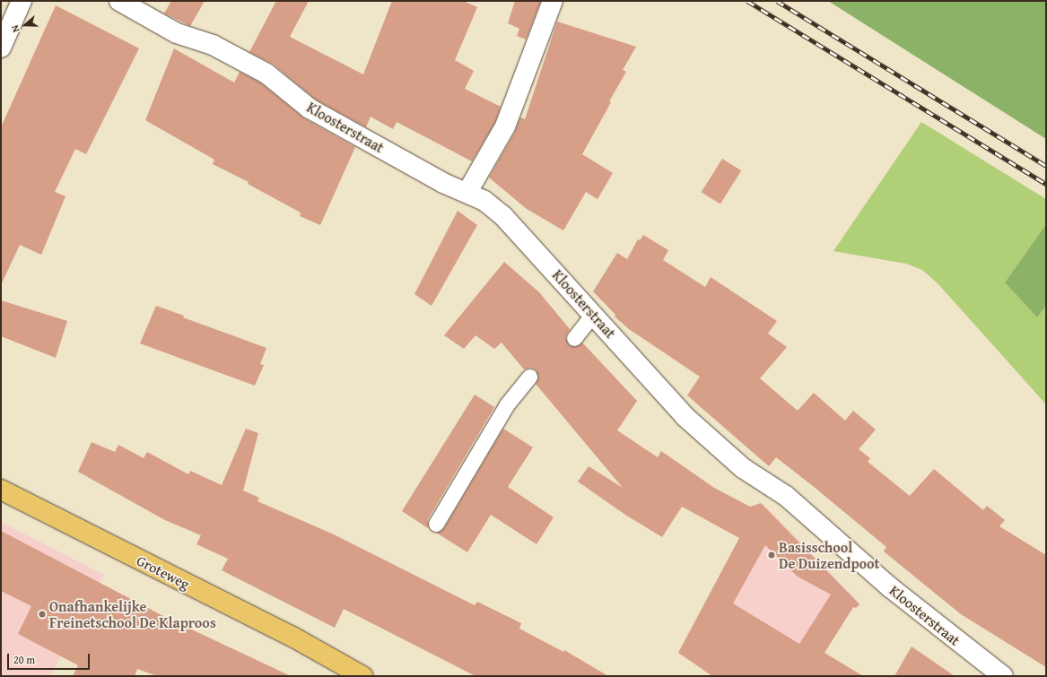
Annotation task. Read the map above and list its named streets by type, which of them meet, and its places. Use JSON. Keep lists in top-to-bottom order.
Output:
{
  "streets": {
    "main road": ["Groteweg"],
    "street": ["Kloosterstraat"]
  },
  "places": ["Basisschool De Duizendpoot", "Onafhankelijke Freinetschool De Klaproos"],
  "scale_bar": "20 m",
  "north": "left"
}
